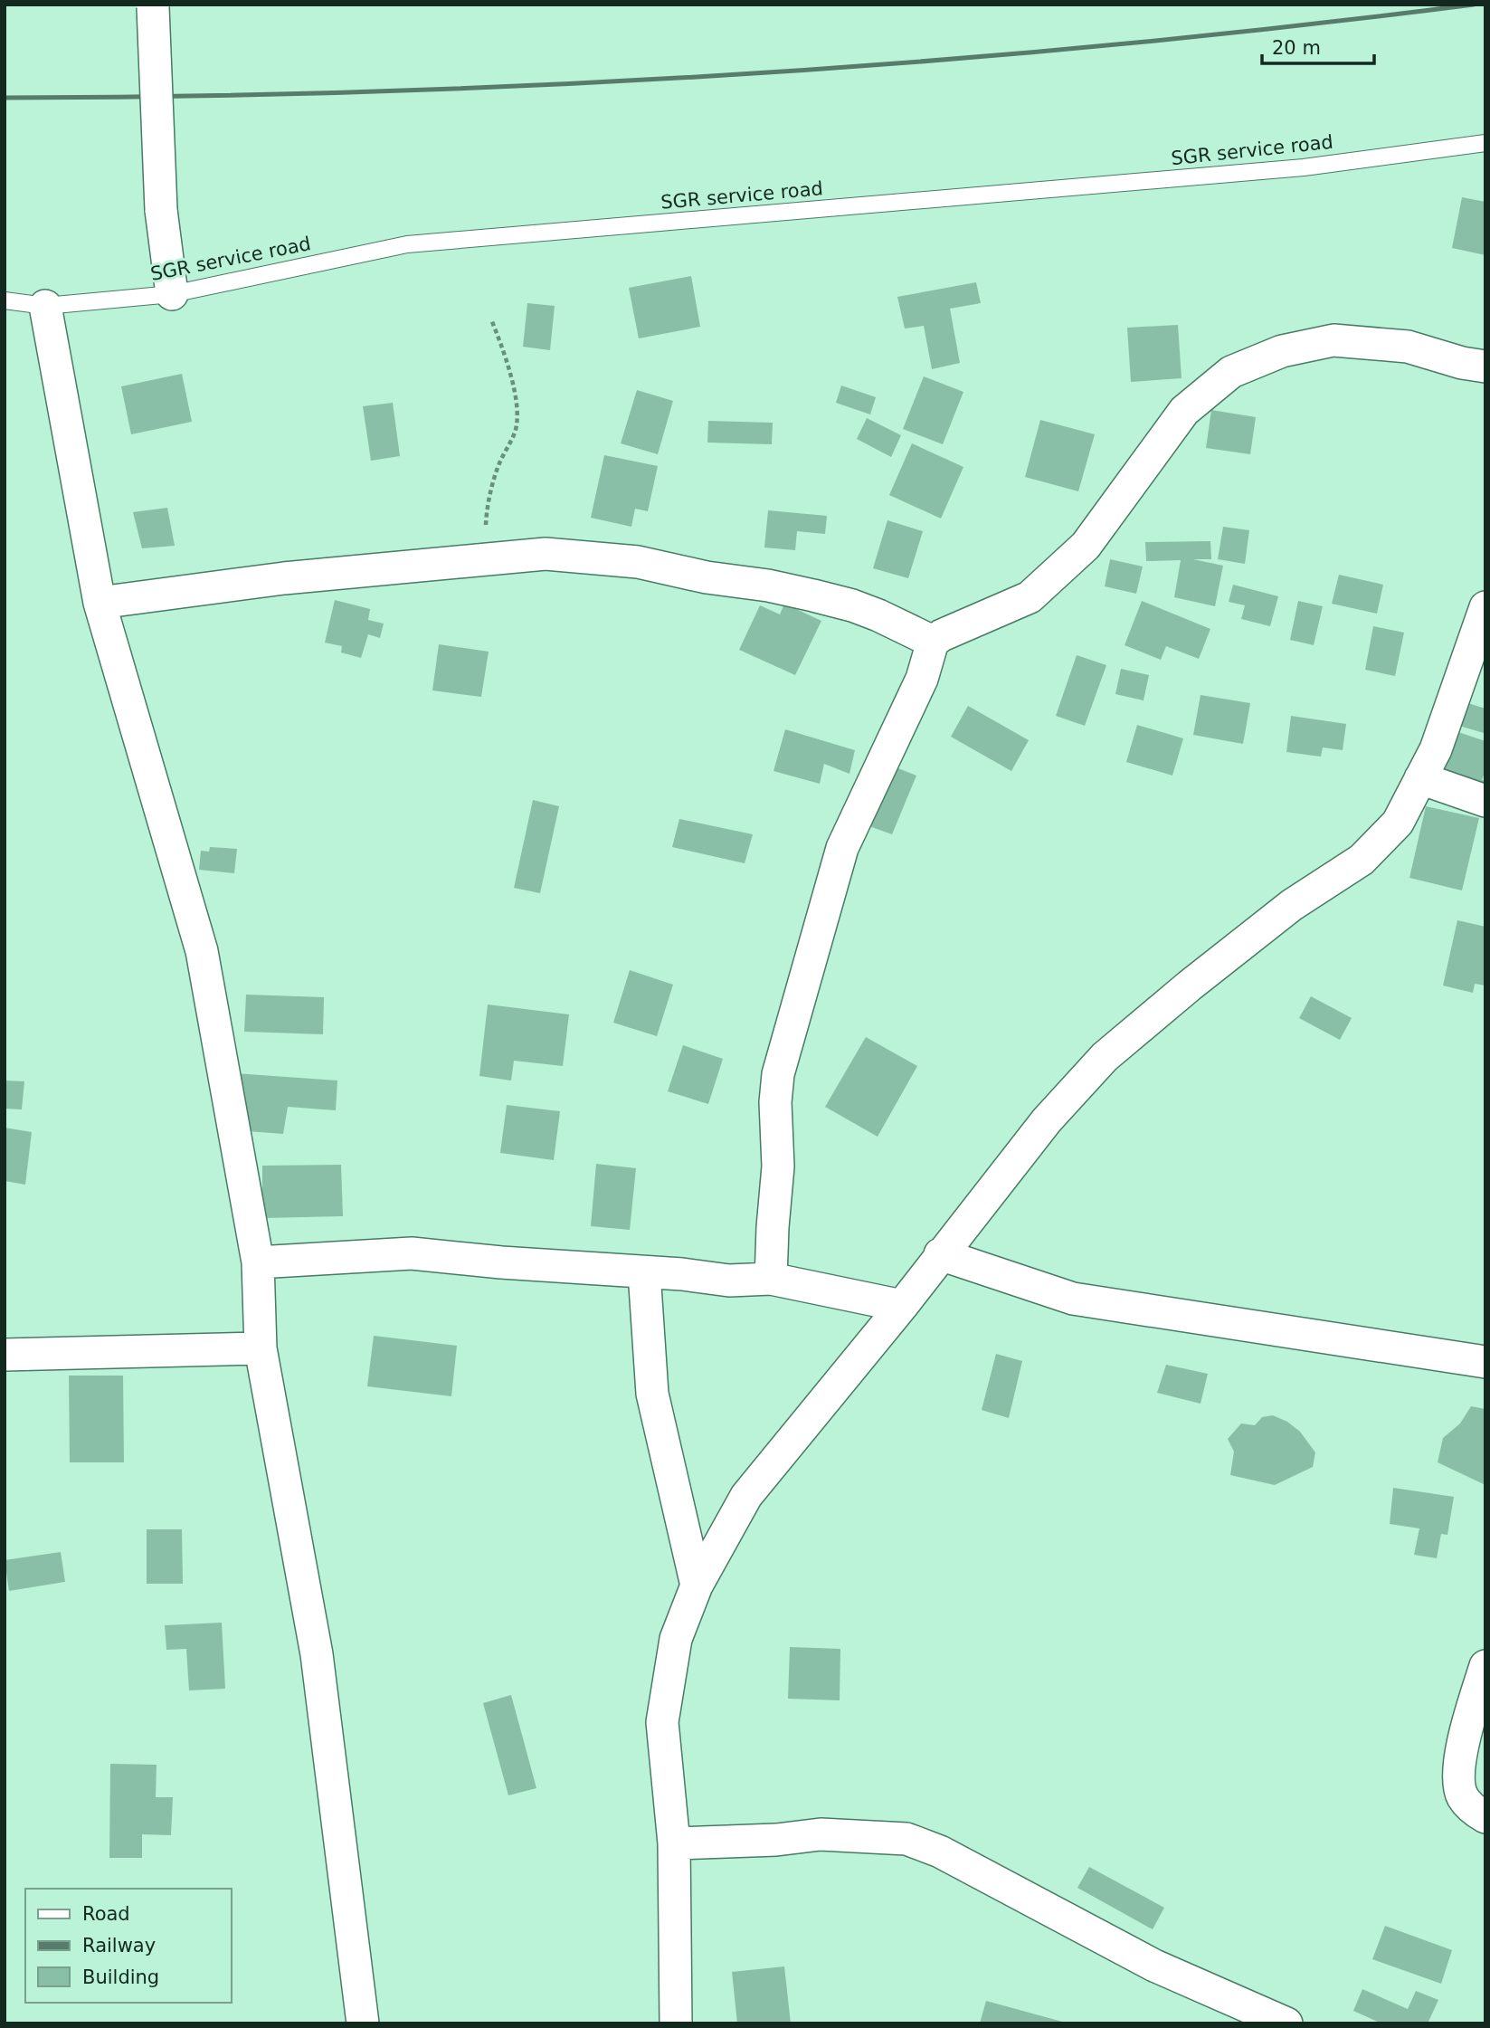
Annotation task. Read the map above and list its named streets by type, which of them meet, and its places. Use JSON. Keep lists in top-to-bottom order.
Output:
{
  "streets": {
    "lane": ["SGR service road"]
  },
  "legend": ["Road", "Railway", "Building"],
  "scale_bar": "20 m"
}
